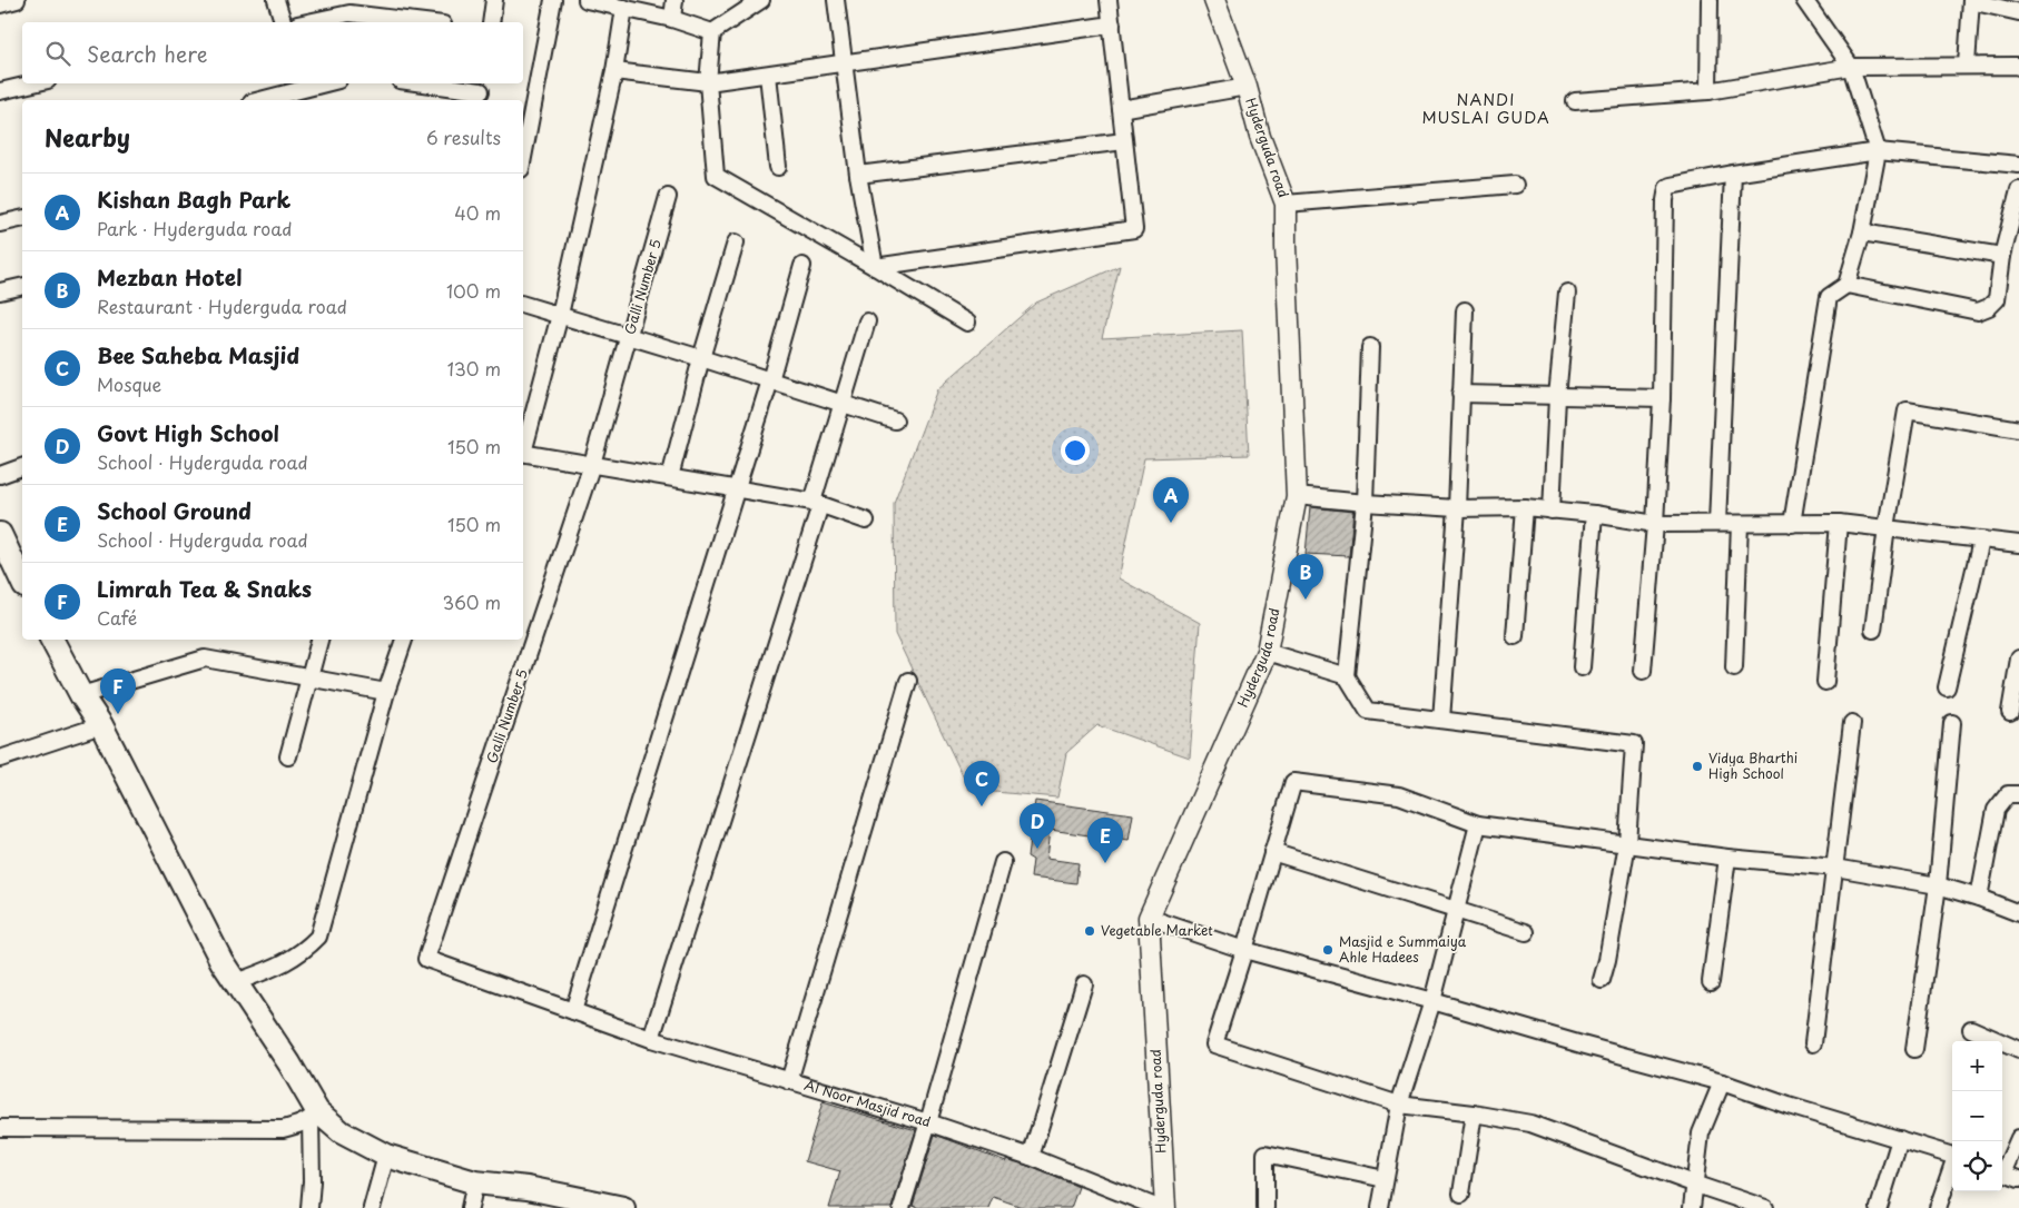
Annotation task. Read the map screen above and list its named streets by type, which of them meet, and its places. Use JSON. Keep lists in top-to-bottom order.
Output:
{
  "streets": {
    "street": ["Hyderguda road", "Galli Number 5", "AI Noor Masjid road"]
  },
  "crossings": [
    ["Galli Number 5", "AI Noor Masjid road"]
  ],
  "districts": ["NANDI MUSLAI GUDA"],
  "places": ["Vidya Bharthi High School", "Vegetable Market", "Masjid e Summaiya Ahle Hadees"],
  "page": {
    "search": "Search here",
    "heading": ["Nearby", "6 results"],
    "list": [
      {
        "mark": "A",
        "name": "Kishan Bagh Park",
        "note": "Park · Hyderguda road",
        "value": "40 m"
      },
      {
        "mark": "B",
        "name": "Mezban Hotel",
        "note": "Restaurant · Hyderguda road",
        "value": "100 m"
      },
      {
        "mark": "C",
        "name": "Bee Saheba Masjid",
        "note": "Mosque",
        "value": "130 m"
      },
      {
        "mark": "D",
        "name": "Govt High School",
        "note": "School · Hyderguda road",
        "value": "150 m"
      },
      {
        "mark": "E",
        "name": "School Ground",
        "note": "School · Hyderguda road",
        "value": "150 m"
      },
      {
        "mark": "F",
        "name": "Limrah Tea & Snaks",
        "note": "Café",
        "value": "360 m"
      }
    ],
    "pins": [
      "A",
      "B",
      "F",
      "C",
      "D",
      "E"
    ],
    "map_buttons": ["+", "−"]
  }
}
